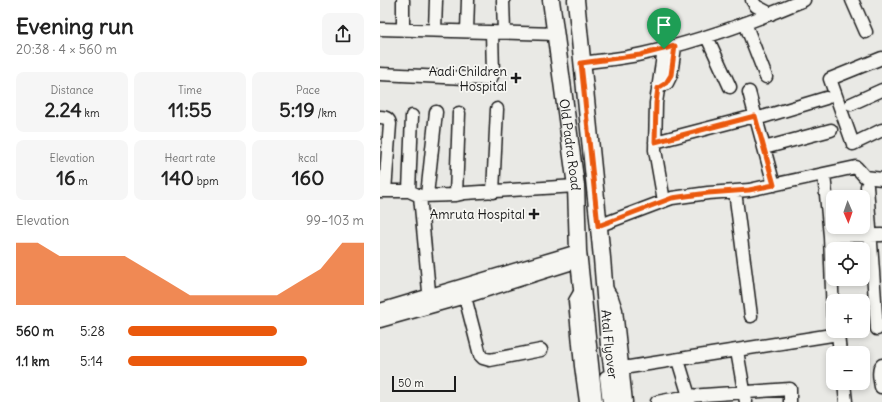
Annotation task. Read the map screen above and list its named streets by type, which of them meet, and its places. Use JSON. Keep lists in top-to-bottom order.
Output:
{
  "streets": {
    "main road": ["Old Padra Road", "Atal Flyover"]
  },
  "crossings": [
    ["Old Padra Road", "Atal Flyover"]
  ],
  "places": {
    "health": ["Aadi Children Hospital", "Amruta Hospital"]
  },
  "scale_bar": "50 m",
  "north": "bottom",
  "page": {
    "heading": ["Evening run", "20:38 · 4 × 560 m"],
    "stats": [
      ["Distance", "2.24 km"],
      ["Time", "11:55"],
      ["Pace", "5:19 /km"],
      ["Elevation", "16 m"],
      ["Heart rate", "140 bpm"],
      ["kcal", "160"]
    ],
    "map_buttons": ["+", "−"],
    "chart": ["Elevation", "99–103 m"],
    "list": [
      {
        "name": "560 m",
        "note": "5:28"
      },
      {
        "name": "1.1 km",
        "note": "5:14"
      }
    ],
    "scale": "50 m"
  }
}
